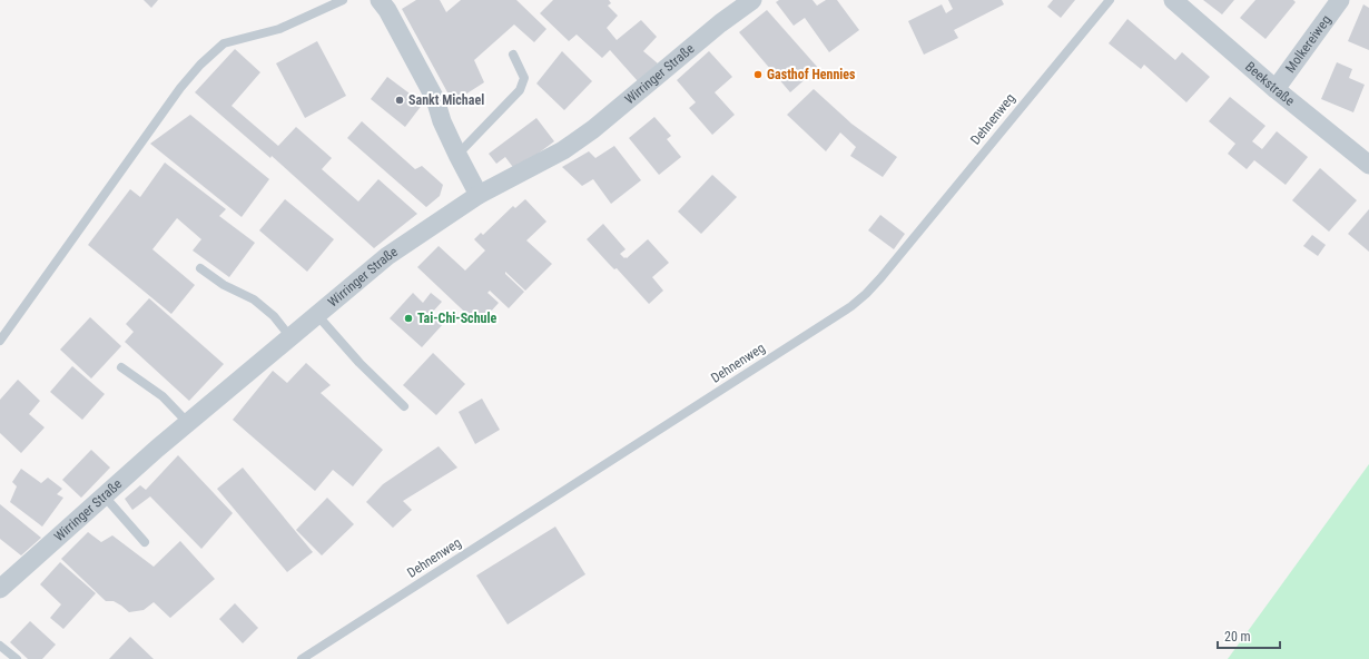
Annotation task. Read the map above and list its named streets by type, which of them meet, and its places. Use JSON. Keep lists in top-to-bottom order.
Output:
{
  "streets": {
    "street": ["Molkereiweg", "Wirringer Straße", "Beekstraße"],
    "lane": ["Dehnenweg"]
  },
  "crossings": [
    ["Molkereiweg", "Beekstraße"]
  ],
  "places": ["Gasthof Hennies", "Sankt Michael", "Tai-Chi-Schule"],
  "scale_bar": "20 m"
}
